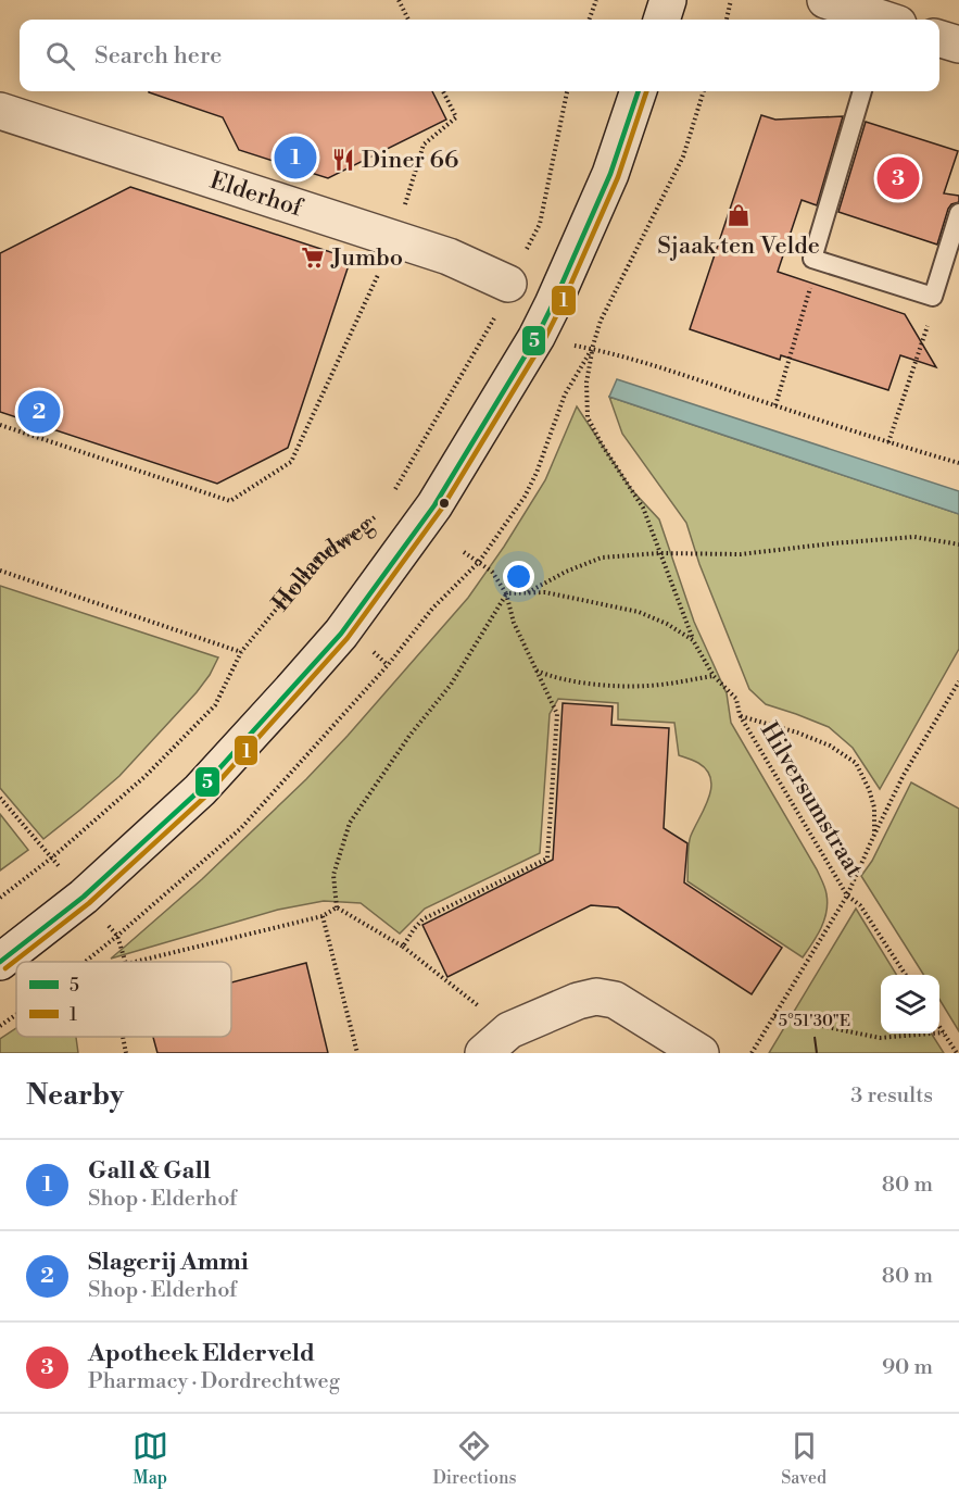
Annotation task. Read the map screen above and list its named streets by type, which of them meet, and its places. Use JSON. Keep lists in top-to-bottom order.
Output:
{
  "streets": {
    "street": ["Elderhof", "Hollandweg"],
    "path": ["Hilversumstraat"]
  },
  "places": {
    "restaurant": ["Diner 66"],
    "shop": ["Sjaak ten Velde"],
    "supermarket": ["Jumbo"]
  },
  "lines": ["transit line 5", "transit line 1"],
  "legend": ["5", "1"],
  "page": {
    "search": "Search here",
    "pins": ["1", "3", "2"],
    "heading": ["Nearby", "3 results"],
    "list": [
      {
        "mark": "1",
        "name": "Gall & Gall",
        "note": "Shop · Elderhof",
        "value": "80 m"
      },
      {
        "mark": "2",
        "name": "Slagerij Ammi",
        "note": "Shop · Elderhof",
        "value": "80 m"
      },
      {
        "mark": "3",
        "name": "Apotheek Elderveld",
        "note": "Pharmacy · Dordrechtweg",
        "value": "90 m"
      }
    ],
    "nav": ["Map", "Directions", "Saved"]
  },
  "coordinates": ["5°51'30\"E"]
}
